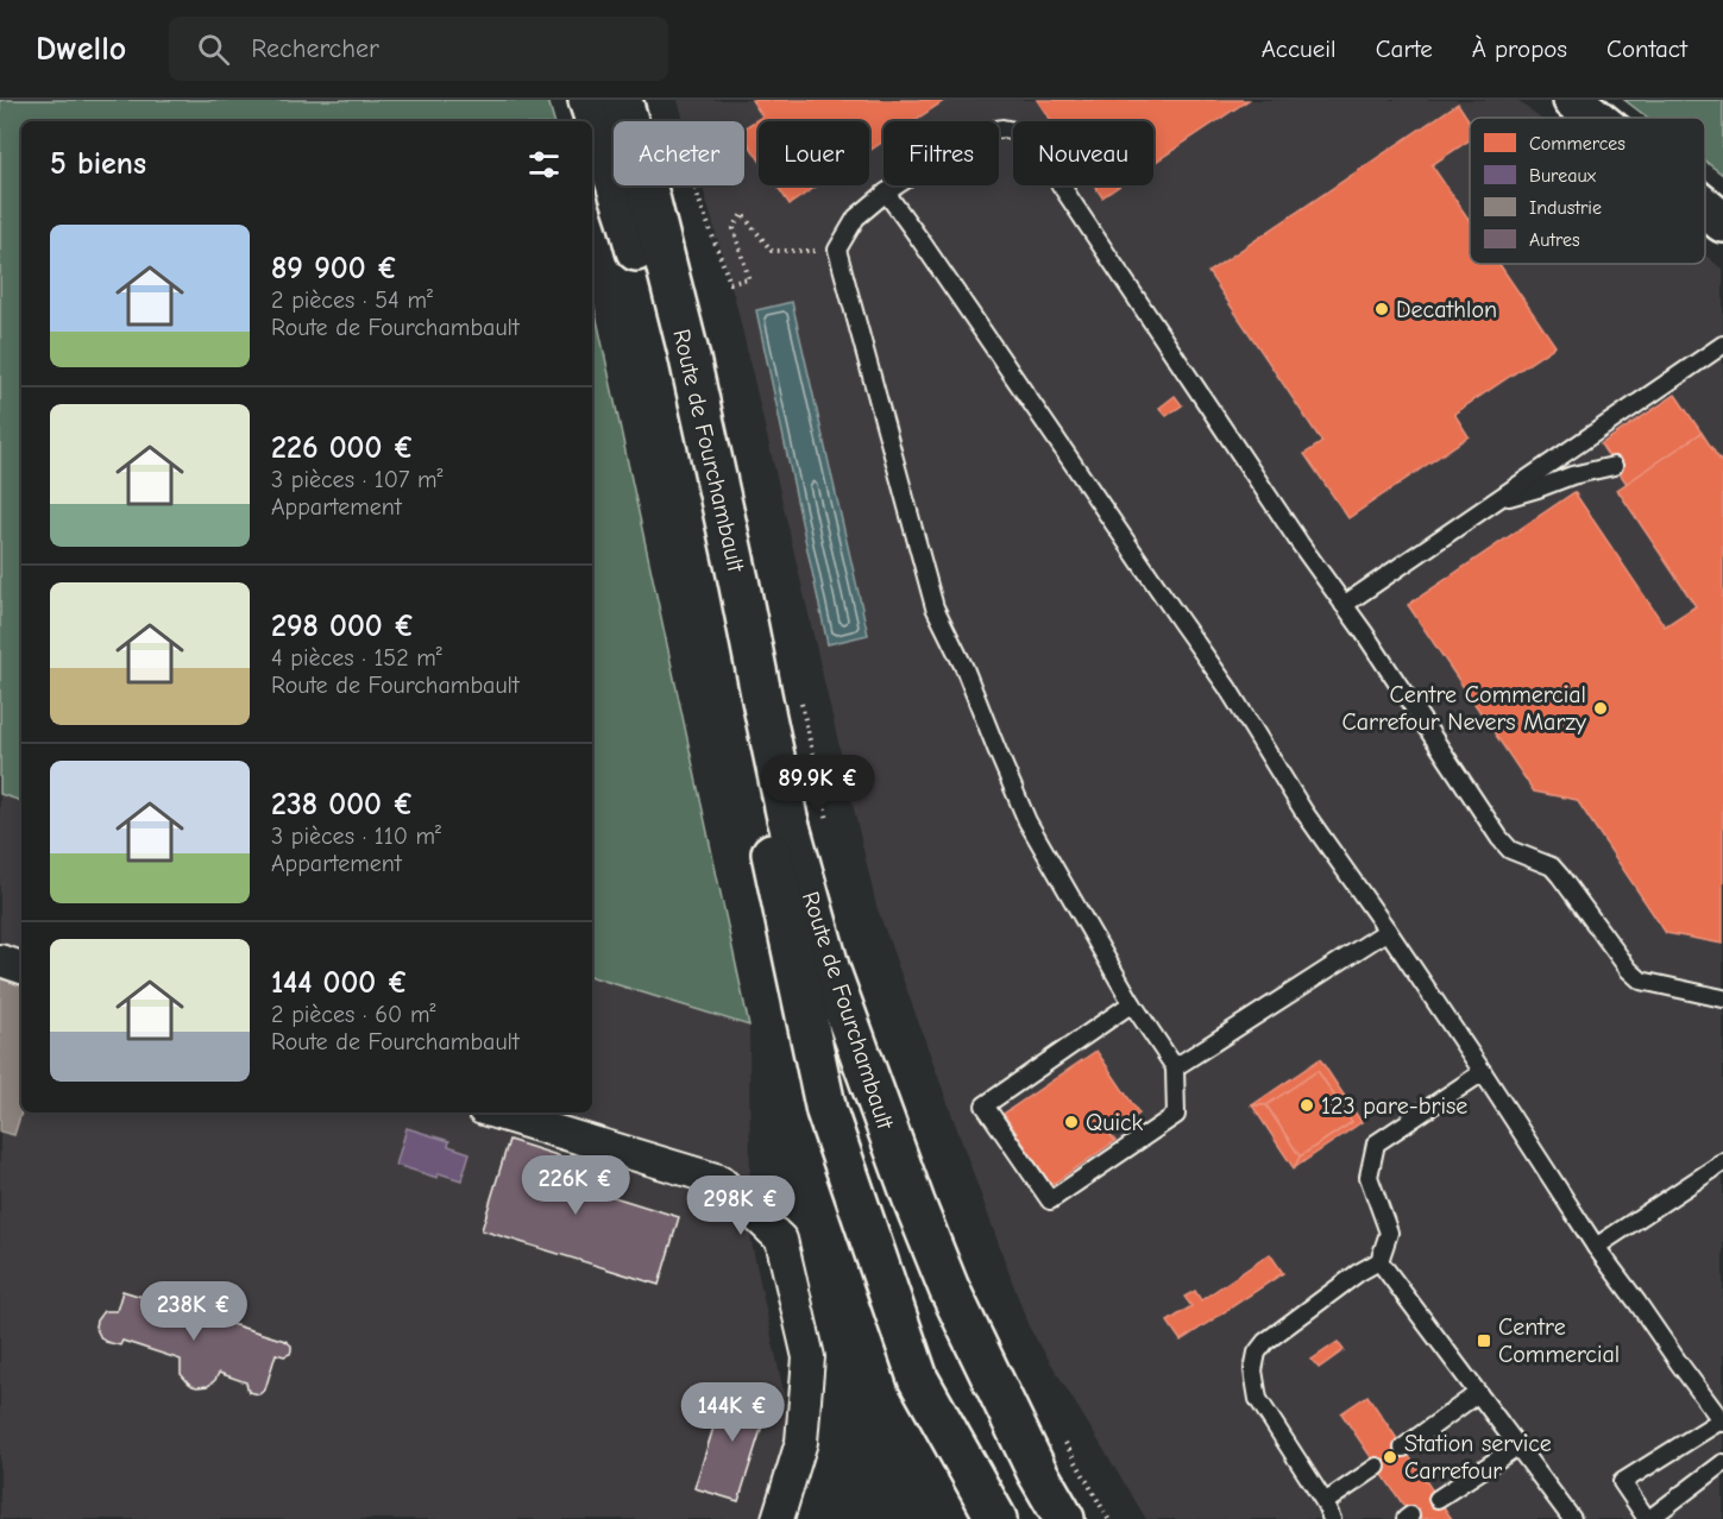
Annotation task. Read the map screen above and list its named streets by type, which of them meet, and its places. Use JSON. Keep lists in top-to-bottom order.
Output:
{
  "streets": {
    "main road": ["Route de Fourchambault"]
  },
  "places": {
    "other": [
      "Decathlon",
      "Centre Commercial Carrefour Nevers Marzy",
      "123 pare-brise",
      "Quick",
      "Station service Carrefour"
    ],
    "transit": ["Centre Commercial"]
  },
  "legend": [
    "Commerces",
    "Bureaux",
    "Industrie",
    "Autres"
  ],
  "page": {
    "header": "Dwello",
    "search": "Rechercher",
    "nav": [
      "Accueil",
      "Carte",
      "À propos",
      "Contact"
    ],
    "chip": [
      "Acheter",
      "Louer",
      "Filtres",
      "Nouveau"
    ],
    "heading": "5 biens",
    "list": [
      {
        "name": "89 900 €",
        "note": "2 pièces · 54 m² · Route de Fourchambault"
      },
      {
        "name": "226 000 €",
        "note": "3 pièces · 107 m² · Appartement"
      },
      {
        "name": "298 000 €",
        "note": "4 pièces · 152 m² · Route de Fourchambault"
      },
      {
        "name": "238 000 €",
        "note": "3 pièces · 110 m² · Appartement"
      },
      {
        "name": "144 000 €",
        "note": "2 pièces · 60 m² · Route de Fourchambault"
      }
    ],
    "price": [
      "89.9K €",
      "226K €",
      "298K €",
      "238K €",
      "144K €"
    ]
  }
}
